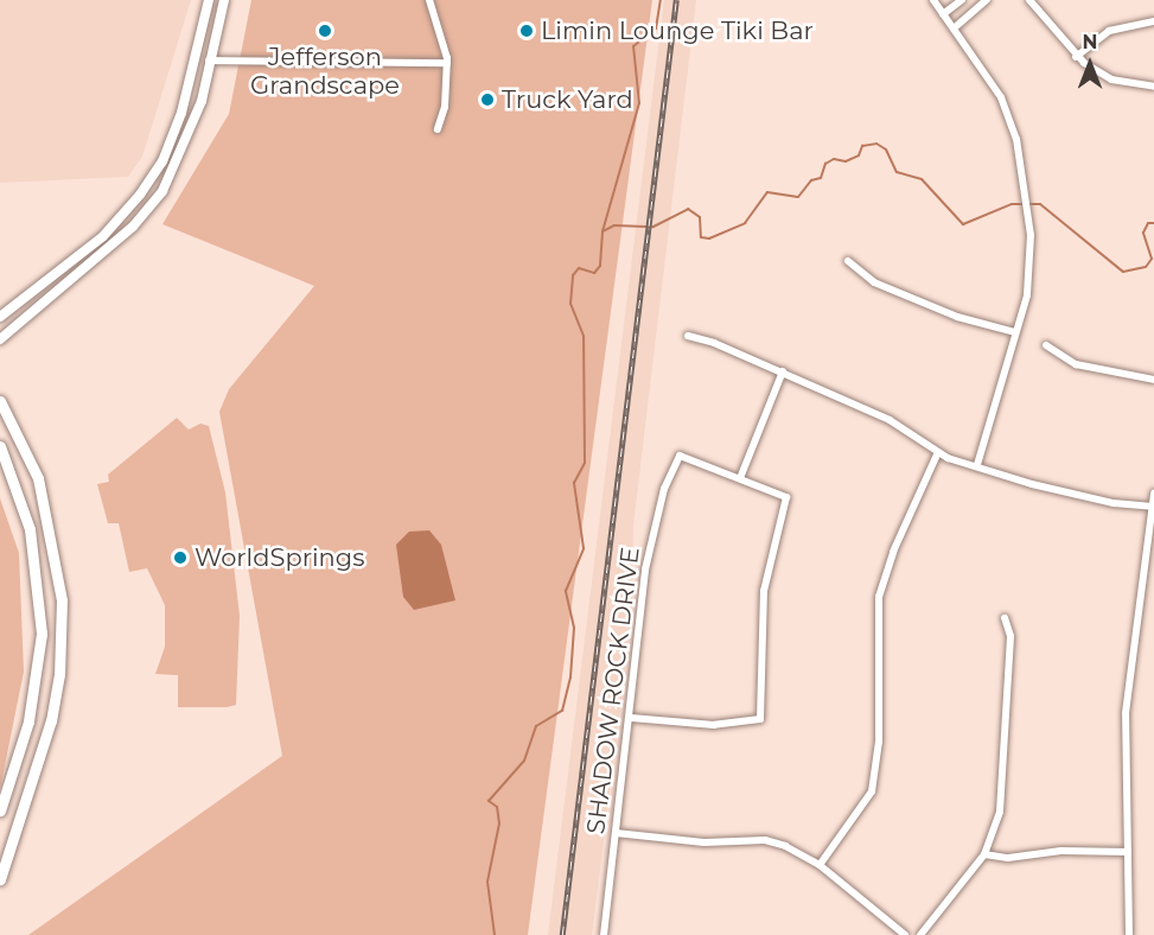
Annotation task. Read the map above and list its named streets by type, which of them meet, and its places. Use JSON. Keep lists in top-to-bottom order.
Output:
{
  "streets": {
    "street": ["SHADOW ROCK DRIVE"]
  },
  "places": [
    "Jefferson Grandscape",
    "Limin Lounge Tiki Bar",
    "Truck Yard",
    "WorldSprings"
  ],
  "north": "top"
}
